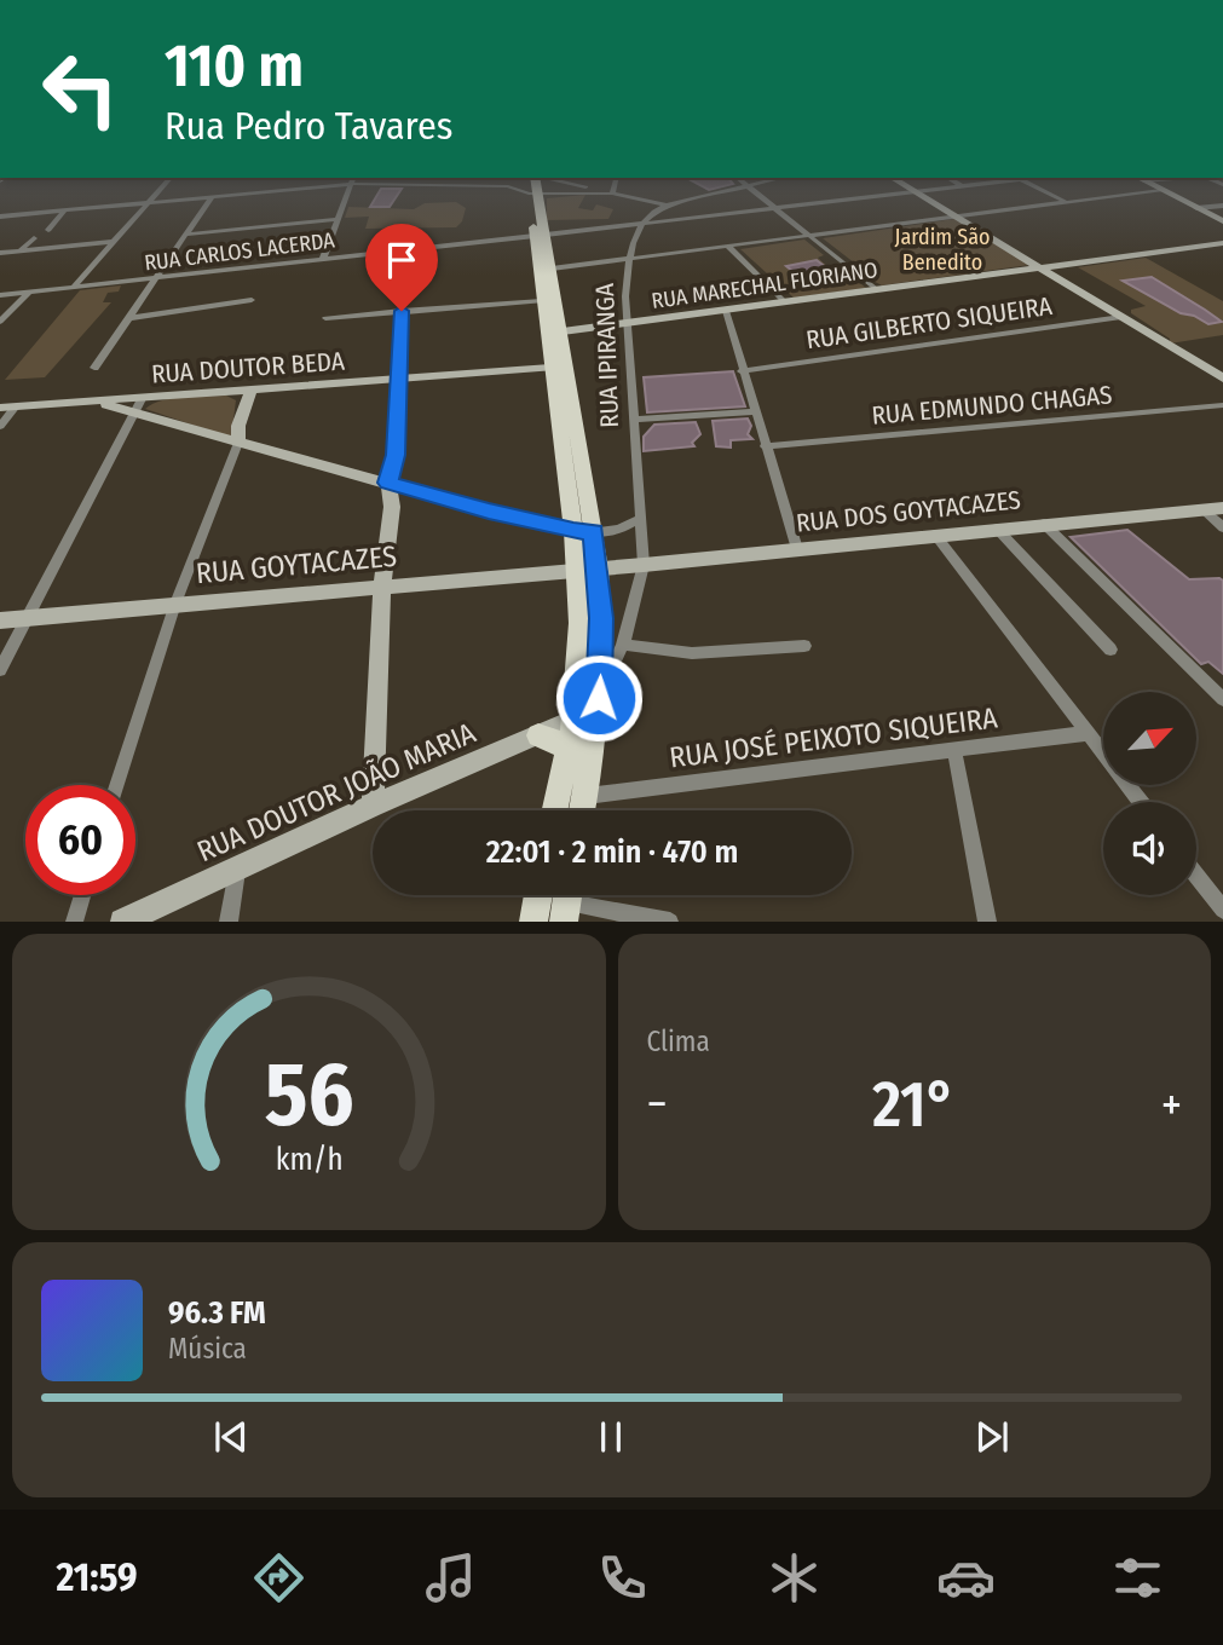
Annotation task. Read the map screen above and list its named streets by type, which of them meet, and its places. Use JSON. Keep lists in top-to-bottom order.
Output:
{
  "streets": {
    "main road": [
      "RUA MARECHAL FLORIANO",
      "RUA DOUTOR BEDA",
      "RUA DOS GOYTACAZES",
      "RUA GOYTACAZES",
      "RUA DOUTOR JOÃO MARIA"
    ],
    "street": [
      "RUA CARLOS LACERDA",
      "RUA GILBERTO SIQUEIRA",
      "RUA IPIRANGA",
      "RUA EDMUNDO CHAGAS",
      "RUA JOSÉ PEIXOTO SIQUEIRA"
    ]
  },
  "crossings": [
    ["RUA CARLOS LACERDA", "RUA IPIRANGA"],
    ["RUA MARECHAL FLORIANO", "RUA IPIRANGA"],
    ["RUA IPIRANGA", "RUA DOS GOYTACAZES"],
    ["RUA DOS GOYTACAZES", "RUA GOYTACAZES"]
  ],
  "parks": ["Jardim São Benedito"],
  "north": "top right",
  "page": {
    "turn": ["110 m", "Rua Pedro Tavares"],
    "limit": "60",
    "trip": "22:01 · 2 min · 470 m",
    "tile": "Clima",
    "heat": ["−", "21°", "+"],
    "song": ["96.3 FM", "Música"],
    "tabs": "21:59",
    "gauge": ["56", "km/h"]
  }
}
